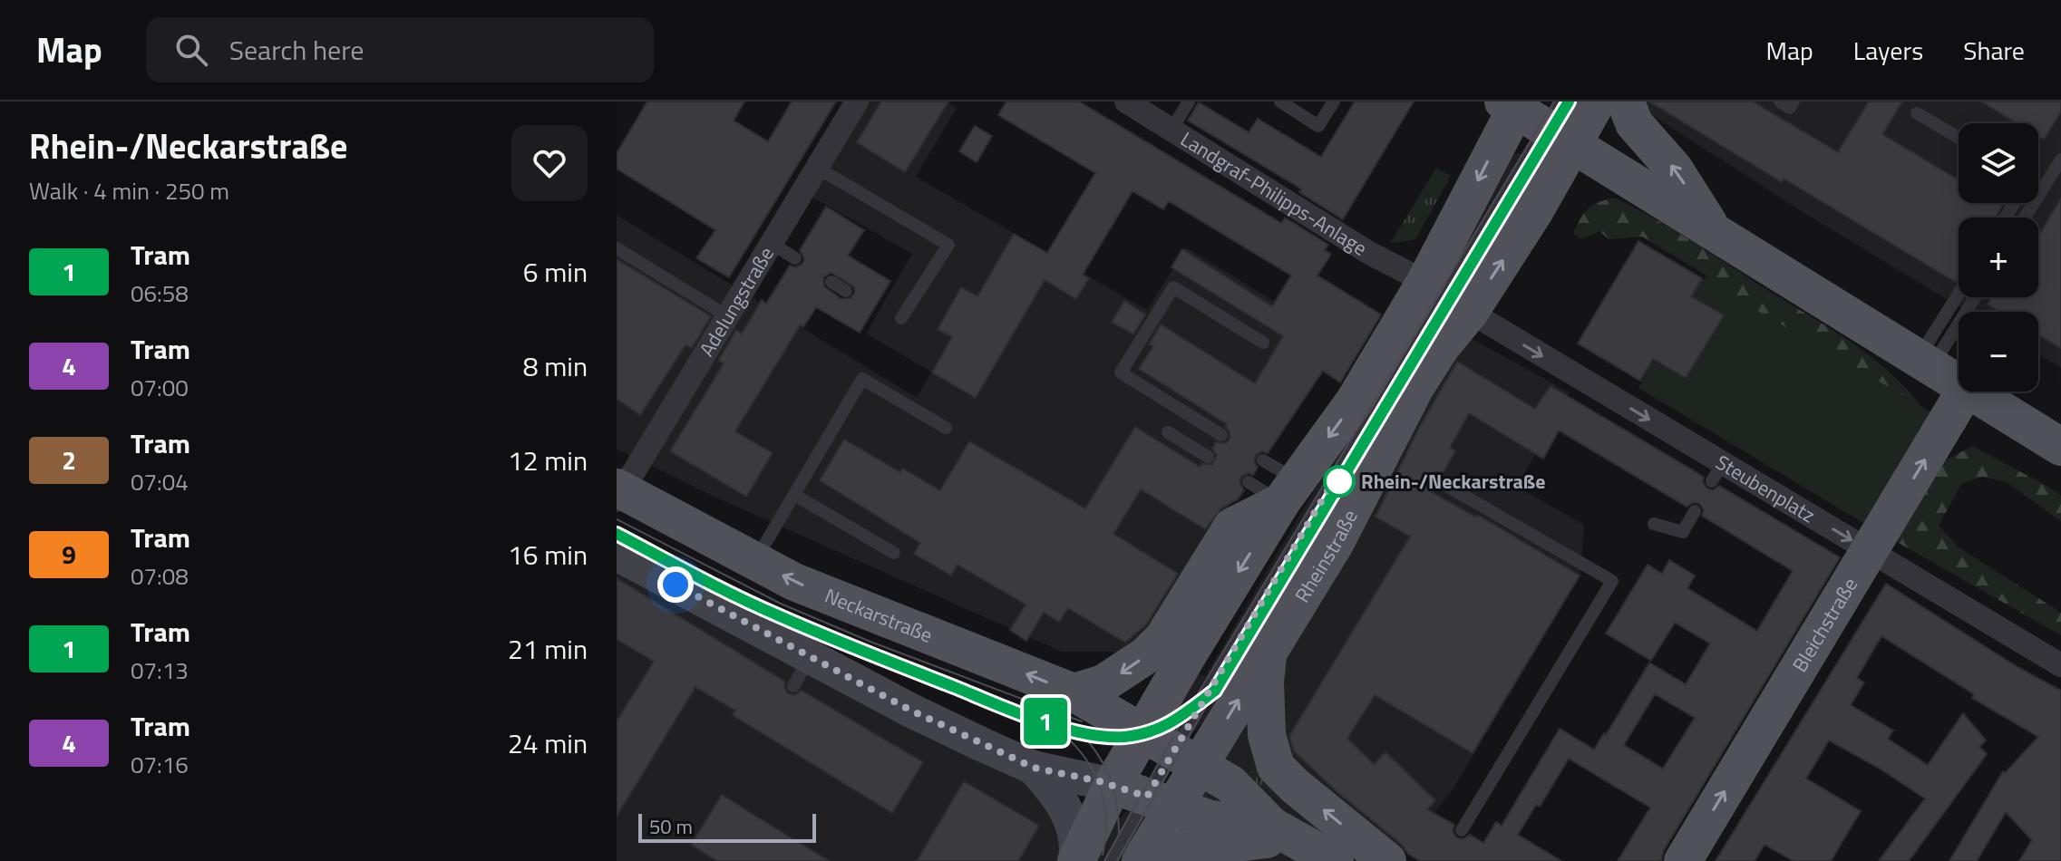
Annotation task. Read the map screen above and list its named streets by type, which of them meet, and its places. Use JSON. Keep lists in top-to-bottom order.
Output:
{
  "streets": {
    "main road": ["Rheinstraße", "Neckarstraße", "Bleichstraße"],
    "street": ["Landgraf-Philipps-Anlage", "Adelungstraße", "Steubenplatz"]
  },
  "crossings": [
    ["Landgraf-Philipps-Anlage", "Rheinstraße"],
    ["Adelungstraße", "Neckarstraße"],
    ["Steubenplatz", "Rheinstraße"],
    ["Steubenplatz", "Bleichstraße"],
    ["Rheinstraße", "Neckarstraße"]
  ],
  "one_way": ["Steubenplatz", "Bleichstraße"],
  "places": ["Rhein-/Neckarstraße"],
  "lines": ["tram line 1"],
  "scale_bar": "50 m",
  "page": {
    "header": "Map",
    "search": "Search here",
    "nav": ["Map", "Layers", "Share"],
    "heading": ["Rhein-/Neckarstraße", "Walk · 4 min · 250 m"],
    "on_map": "1",
    "map_buttons": ["+", "−"],
    "list": [
      {
        "mark": "1",
        "name": "Tram",
        "note": "06:58",
        "value": "6 min"
      },
      {
        "mark": "4",
        "name": "Tram",
        "note": "07:00",
        "value": "8 min"
      },
      {
        "mark": "2",
        "name": "Tram",
        "note": "07:04",
        "value": "12 min"
      },
      {
        "mark": "9",
        "name": "Tram",
        "note": "07:08",
        "value": "16 min"
      },
      {
        "mark": "1",
        "name": "Tram",
        "note": "07:13",
        "value": "21 min"
      },
      {
        "mark": "4",
        "name": "Tram",
        "note": "07:16",
        "value": "24 min"
      }
    ],
    "scale": "50 m"
  }
}
